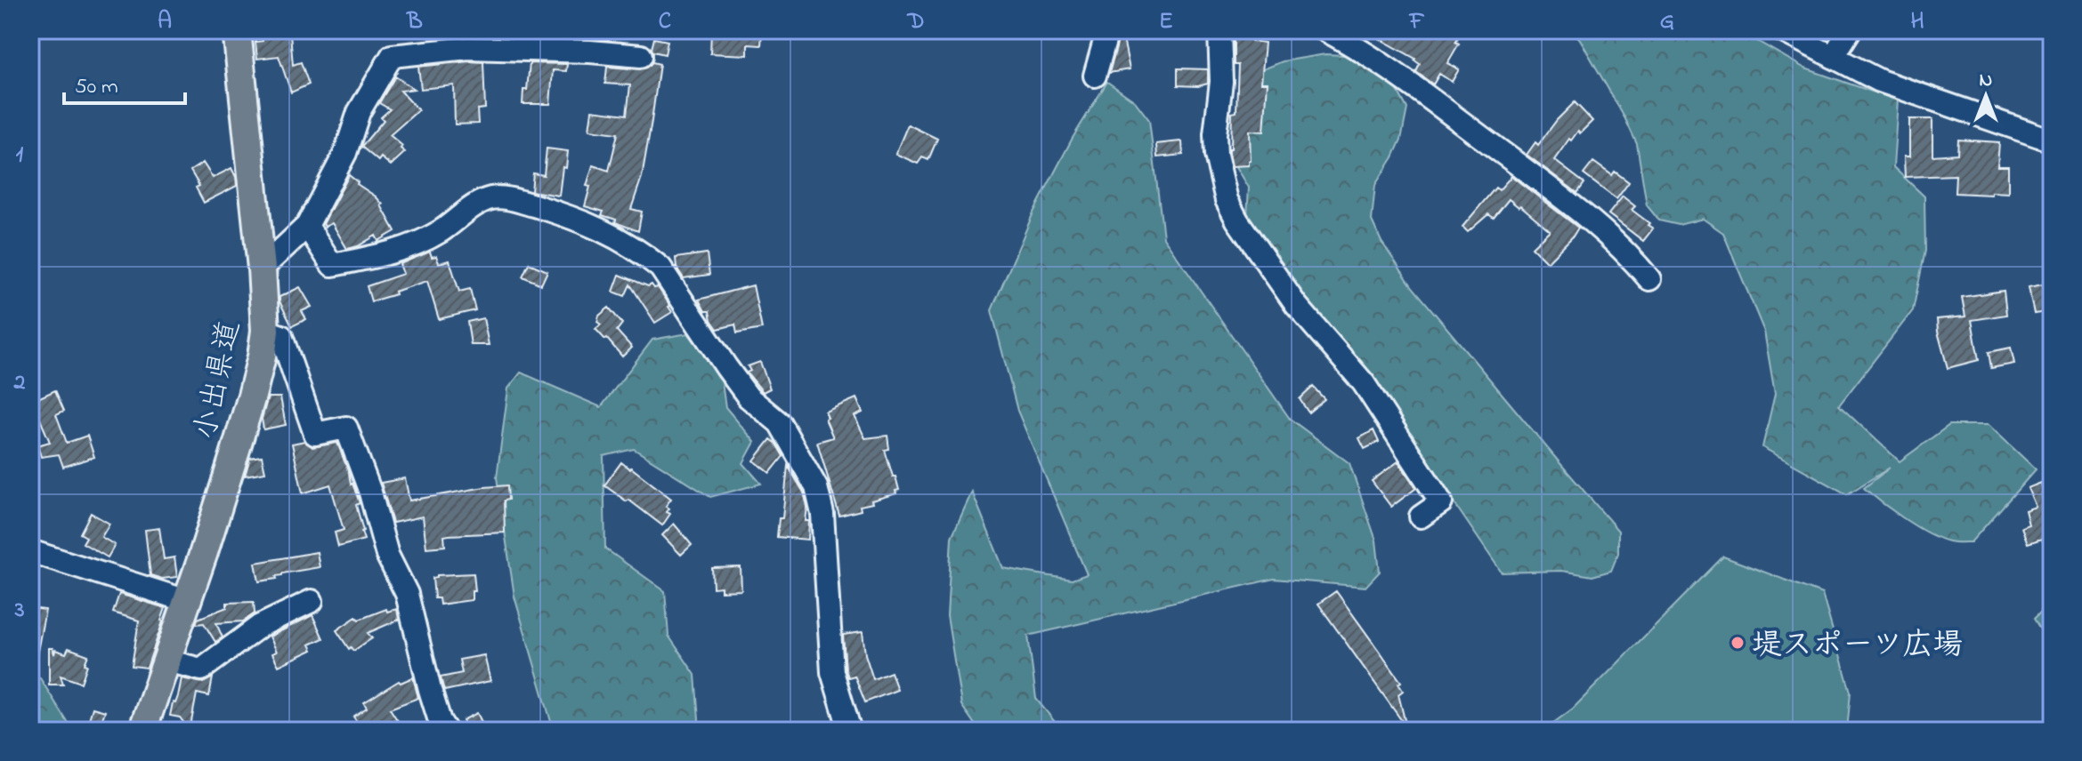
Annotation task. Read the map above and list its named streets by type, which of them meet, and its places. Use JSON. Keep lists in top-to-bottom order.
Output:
{
  "streets": {
    "main road": ["小出県道"]
  },
  "places": ["堤スポーツ広場"],
  "scale_bar": "50 m",
  "north": "top",
  "grid": {
    "columns": [
      "A",
      "B",
      "C",
      "D",
      "E",
      "F",
      "G",
      "H"
    ],
    "rows": ["1", "2", "3"]
  }
}
